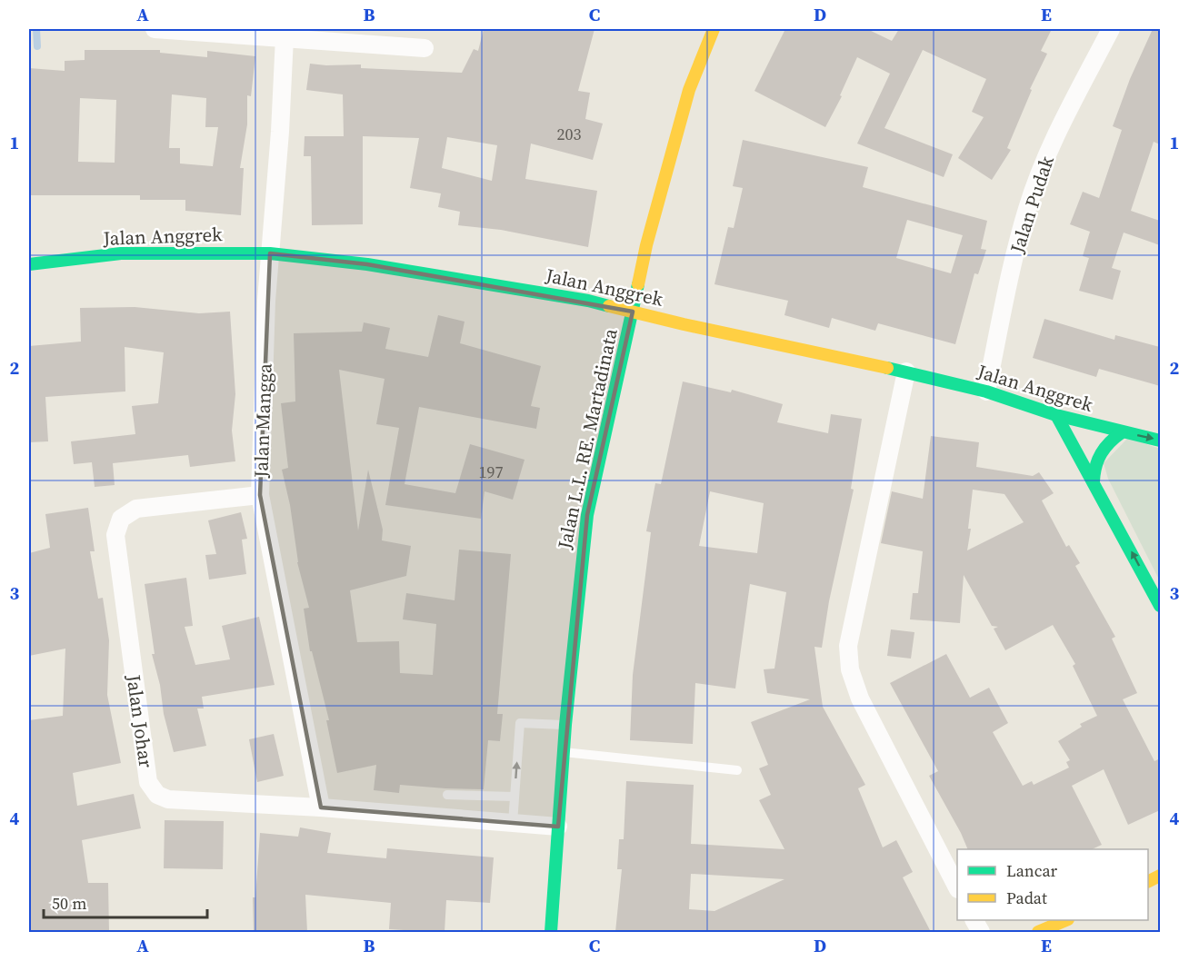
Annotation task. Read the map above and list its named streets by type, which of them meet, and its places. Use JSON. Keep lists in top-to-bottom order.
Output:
{
  "streets": {
    "street": [
      "Jalan Pudak",
      "Jalan Anggrek",
      "Jalan Mangga",
      "Jalan L.L. RE. Martadinata",
      "Jalan Johar"
    ]
  },
  "crossings": [
    ["Jalan Pudak", "Jalan Anggrek"],
    ["Jalan Anggrek", "Jalan Mangga"],
    ["Jalan Anggrek", "Jalan L.L. RE. Martadinata"],
    ["Jalan Mangga", "Jalan Johar"],
    ["Jalan L.L. RE. Martadinata", "Jalan Johar"]
  ],
  "house_numbers": ["203", "197"],
  "legend": ["Lancar", "Padat"],
  "scale_bar": "50 m",
  "grid": {
    "columns": [
      "A",
      "B",
      "C",
      "D",
      "E"
    ],
    "rows": [
      "1",
      "2",
      "3",
      "4"
    ]
  }
}
